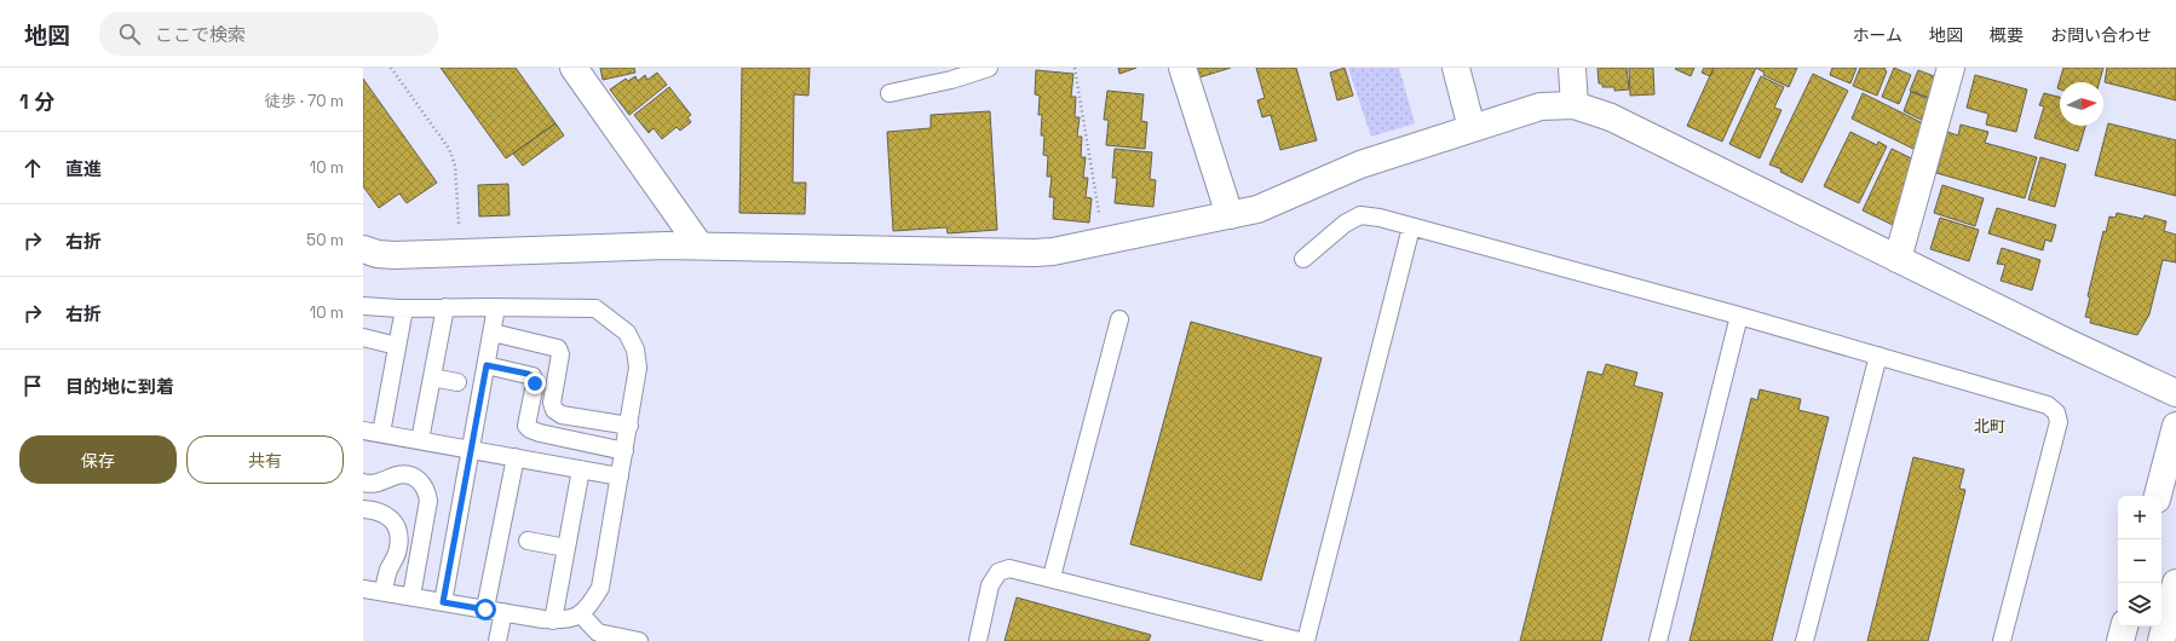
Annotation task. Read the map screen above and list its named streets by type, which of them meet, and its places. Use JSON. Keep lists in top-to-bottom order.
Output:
{
  "districts": ["北町"],
  "north": "right",
  "page": {
    "header": "地図",
    "search": "ここで検索",
    "nav": [
      "ホーム",
      "地図",
      "概要",
      "お問い合わせ"
    ],
    "heading": ["1 分", "徒歩 · 70 m"],
    "list": [
      ["直進", "10 m"],
      ["右折", "50 m"],
      ["右折", "10 m"],
      "目的地に到着"
    ],
    "buttons": ["保存", "共有"],
    "map_buttons": ["+", "−"]
  }
}
